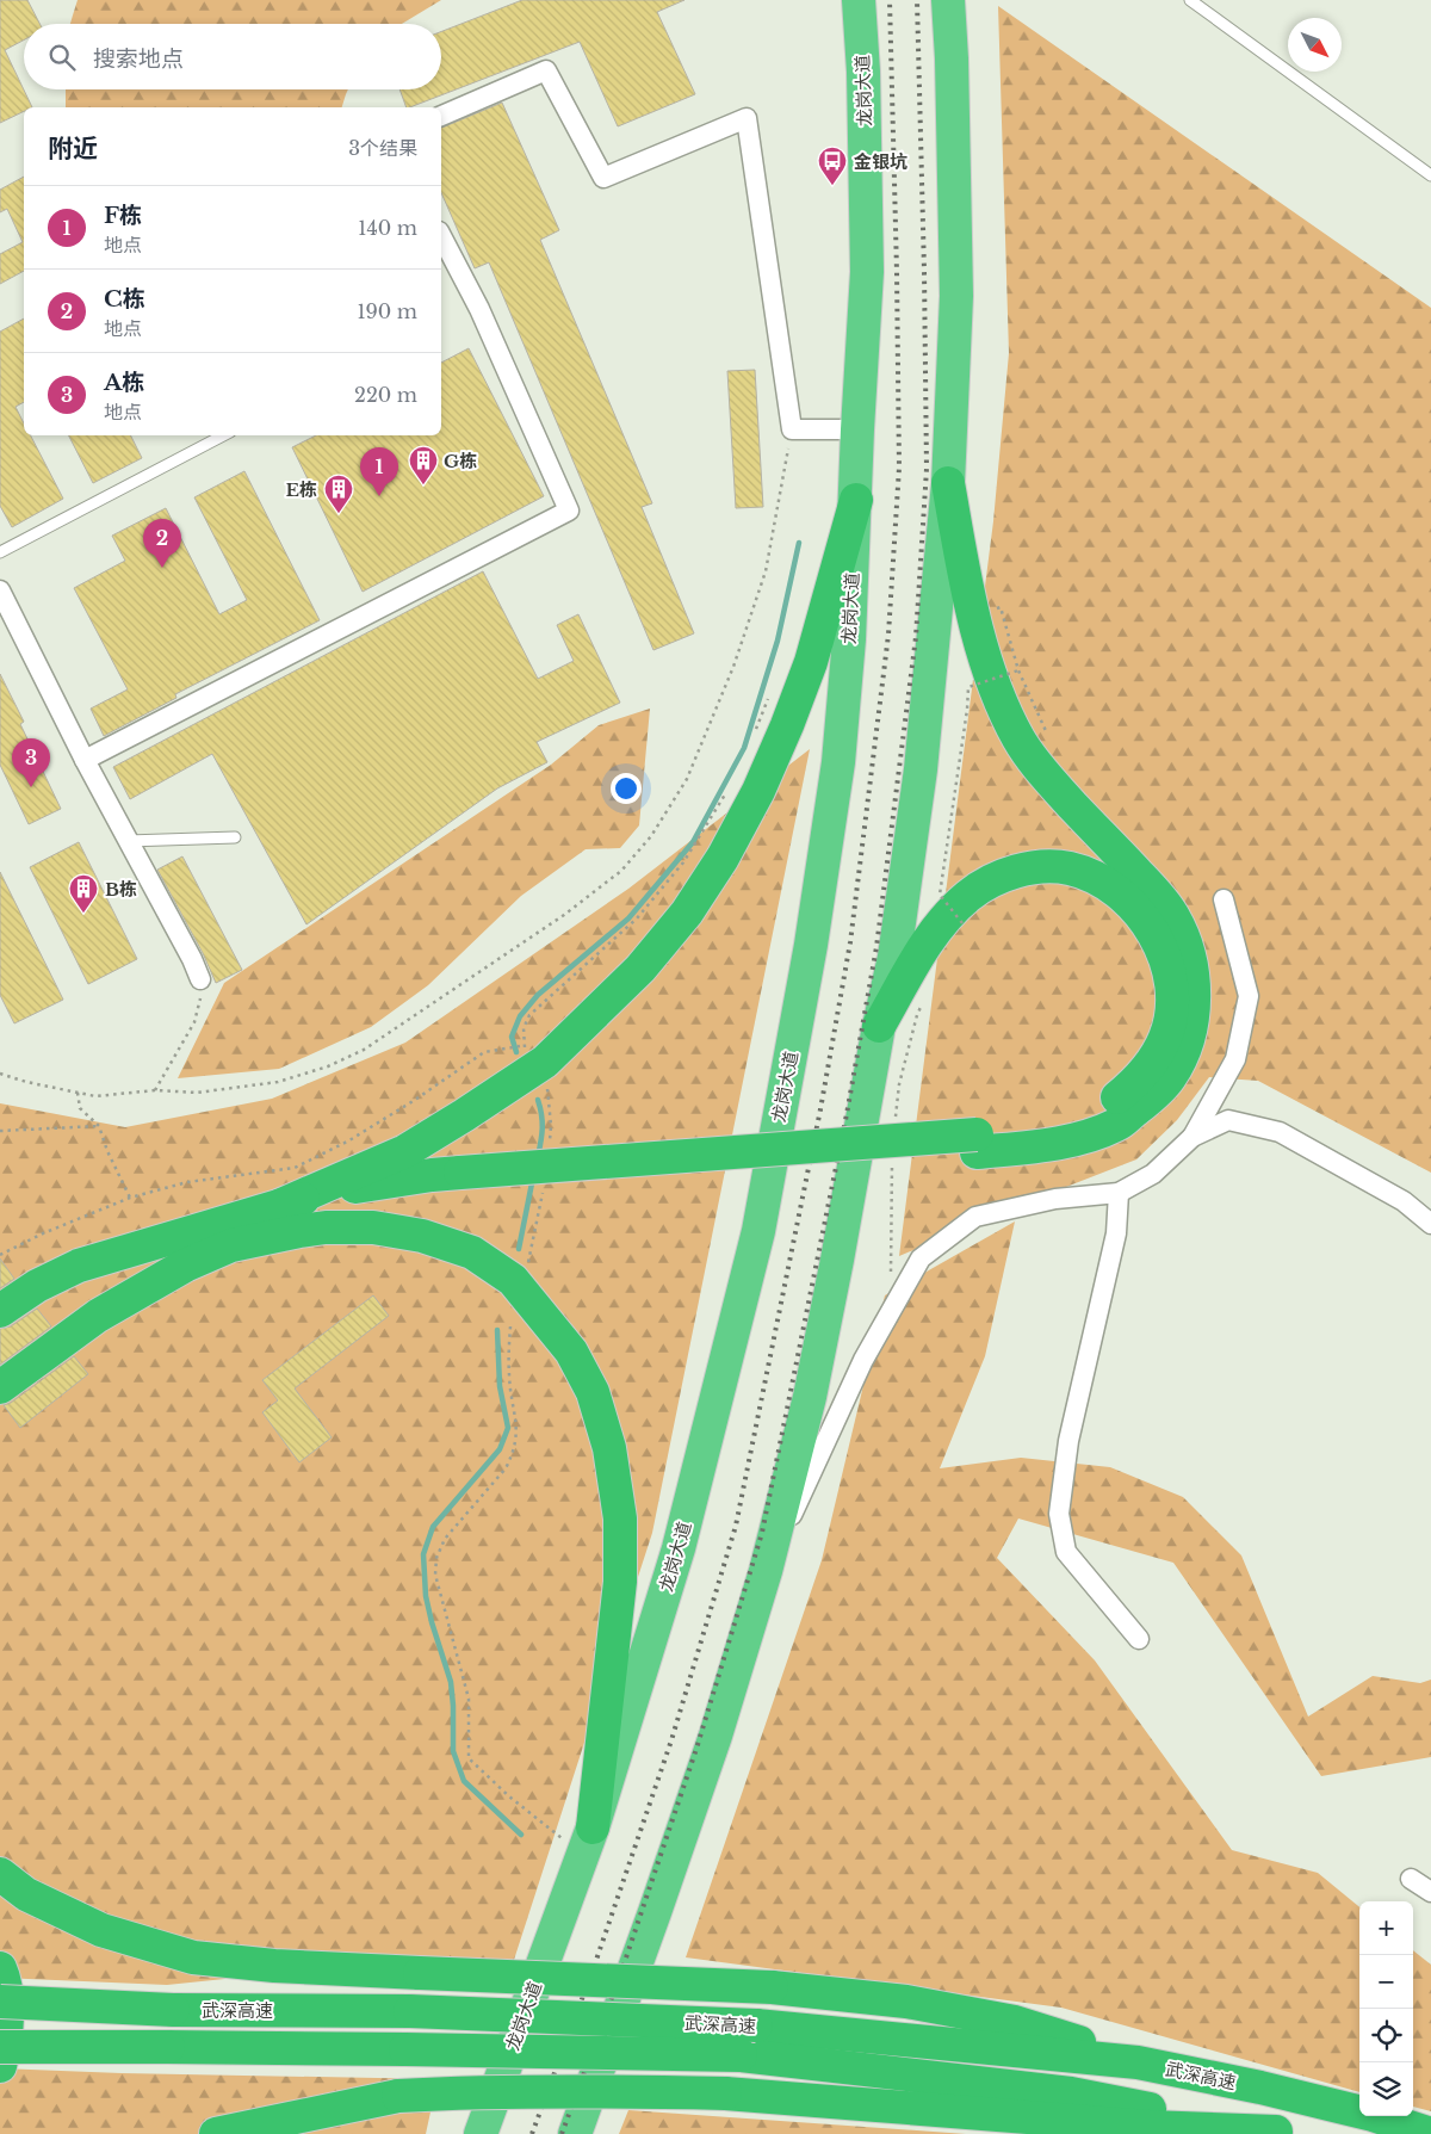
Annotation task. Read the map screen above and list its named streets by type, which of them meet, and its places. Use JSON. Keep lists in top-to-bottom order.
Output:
{
  "streets": {
    "highway": ["龙岗大道", "武深高速"]
  },
  "places": {
    "bus stop": ["金银坑"],
    "building": ["G栋", "E栋", "B栋"]
  },
  "north": "bottom right",
  "page": {
    "search": "搜索地点",
    "heading": ["附近", "3个结果"],
    "list": [
      {
        "mark": "1",
        "name": "F栋",
        "note": "地点",
        "value": "140 m"
      },
      {
        "mark": "2",
        "name": "C栋",
        "note": "地点",
        "value": "190 m"
      },
      {
        "mark": "3",
        "name": "A栋",
        "note": "地点",
        "value": "220 m"
      }
    ],
    "pins": ["1", "2", "3"],
    "map_buttons": ["+", "−"]
  }
}
